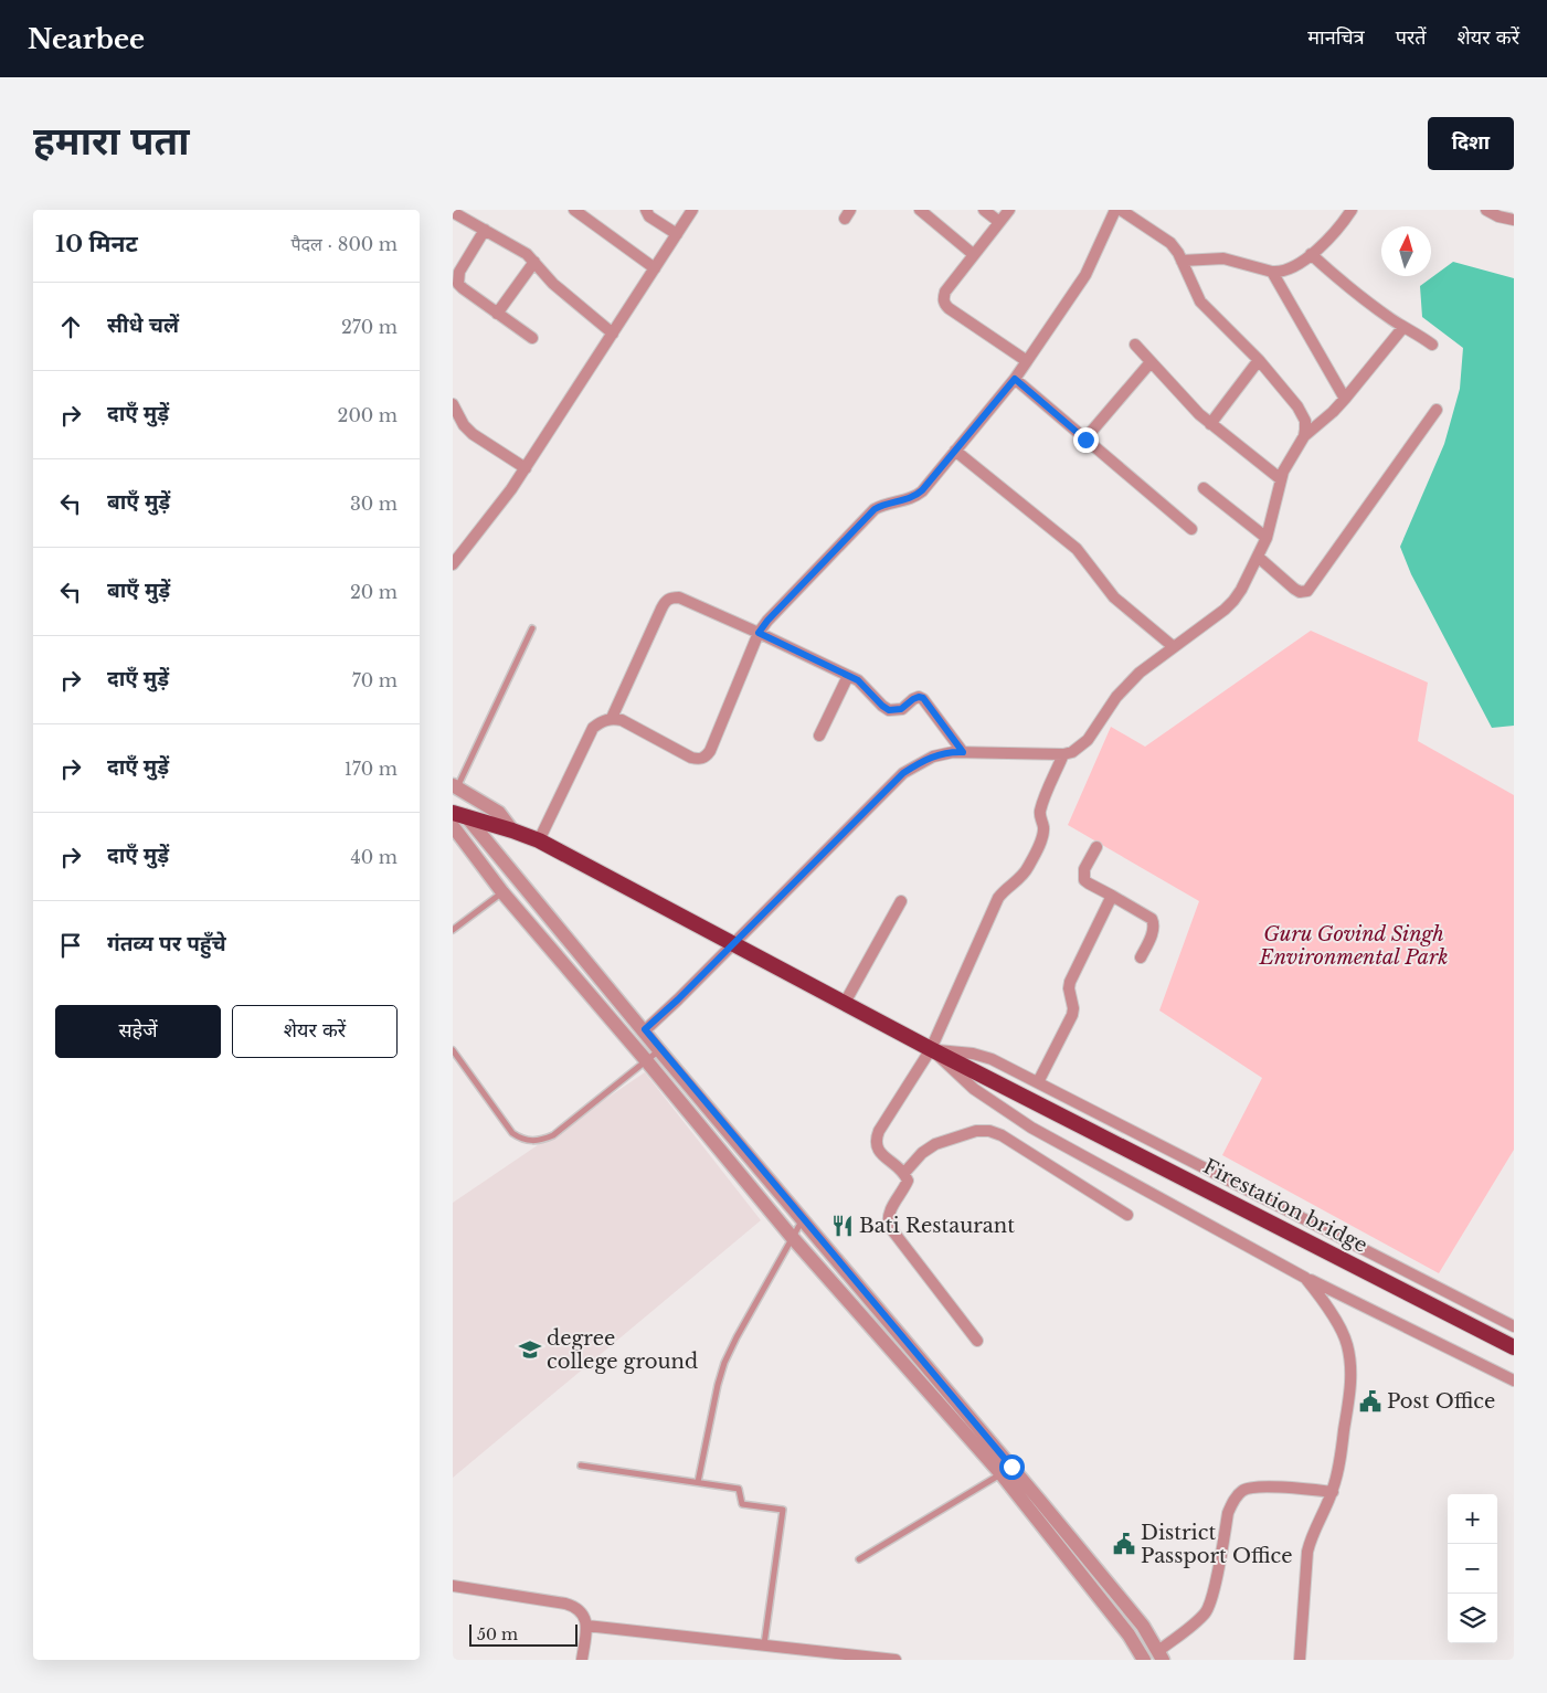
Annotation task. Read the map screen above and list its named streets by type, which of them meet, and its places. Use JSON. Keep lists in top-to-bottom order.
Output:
{
  "streets": {
    "highway": ["Firestation bridge"]
  },
  "parks": ["Guru Govind Singh Environmental Park"],
  "places": {
    "restaurant": ["Bati Restaurant"],
    "school or university": ["degree college ground"],
    "public building": ["Post Office", "District Passport Office"]
  },
  "scale_bar": "50 m",
  "north": "top",
  "page": {
    "header": "Nearbee",
    "nav": ["मानचित्र", "परतें", "शेयर करें"],
    "title": "हमारा पता",
    "buttons": [
      "दिशा",
      ["सहेजें", "शेयर करें"]
    ],
    "heading": ["10 मिनट", "पैदल · 800 m"],
    "list": [
      ["सीधे चलें", "270 m"],
      ["दाएँ मुड़ें", "200 m"],
      ["बाएँ मुड़ें", "30 m"],
      ["बाएँ मुड़ें", "20 m"],
      ["दाएँ मुड़ें", "70 m"],
      ["दाएँ मुड़ें", "170 m"],
      ["दाएँ मुड़ें", "40 m"],
      "गंतव्य पर पहुँचे"
    ],
    "map_buttons": ["+", "−"],
    "scale": "50 m"
  }
}
